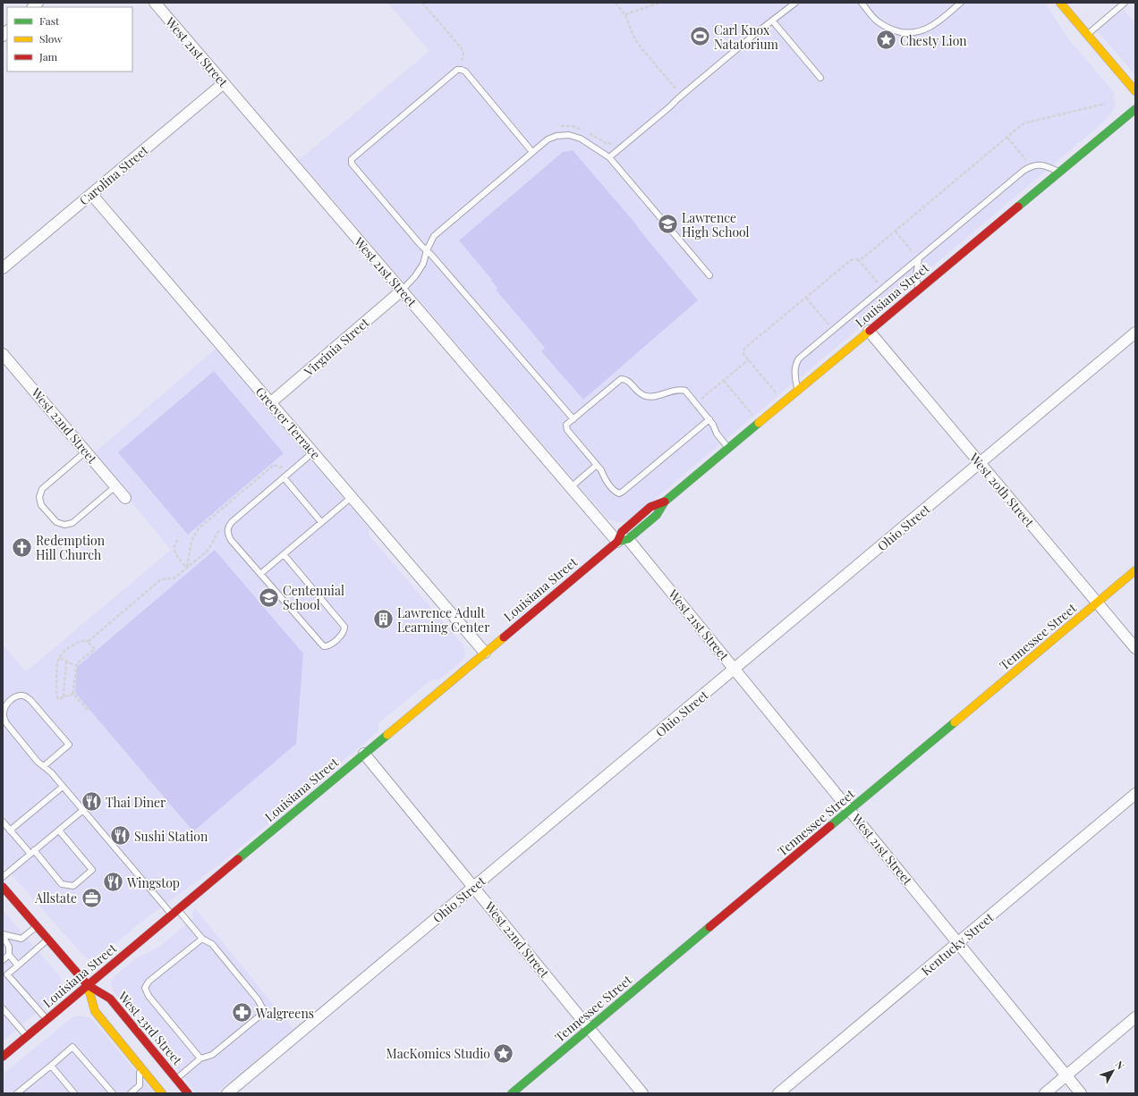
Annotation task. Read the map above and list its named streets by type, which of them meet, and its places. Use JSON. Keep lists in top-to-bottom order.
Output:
{
  "streets": {
    "main road": ["Louisiana Street", "Tennessee Street", "West 23rd Street"],
    "street": [
      "West 21st Street",
      "Carolina Street",
      "Virginia Street",
      "Greever Terrace",
      "West 22nd Street",
      "West 20th Street",
      "Ohio Street",
      "Kentucky Street"
    ]
  },
  "crossings": [
    ["West 21st Street", "Carolina Street"],
    ["West 21st Street", "Louisiana Street"],
    ["West 21st Street", "Virginia Street"],
    ["West 21st Street", "Ohio Street"],
    ["West 21st Street", "Tennessee Street"],
    ["West 21st Street", "Kentucky Street"],
    ["Carolina Street", "Greever Terrace"],
    ["Louisiana Street", "Greever Terrace"],
    ["Louisiana Street", "West 22nd Street"],
    ["Louisiana Street", "West 20th Street"],
    ["Louisiana Street", "West 23rd Street"],
    ["Virginia Street", "Greever Terrace"],
    ["West 22nd Street", "Ohio Street"],
    ["West 22nd Street", "Tennessee Street"],
    ["West 20th Street", "Ohio Street"],
    ["West 20th Street", "Tennessee Street"]
  ],
  "places": {
    "sports": ["Carl Knox Natatorium"],
    "place": ["Chesty Lion", "MacKomics Studio"],
    "school or university": ["Lawrence High School", "Centennial School"],
    "church": ["Redemption Hill Church"],
    "building": ["Lawrence Adult Learning Center"],
    "restaurant": ["Thai Diner", "Sushi Station", "Wingstop"],
    "office": ["Allstate"],
    "pharmacy": ["Walgreens"]
  },
  "legend": ["Fast", "Slow", "Jam"],
  "north": "top right"
}
